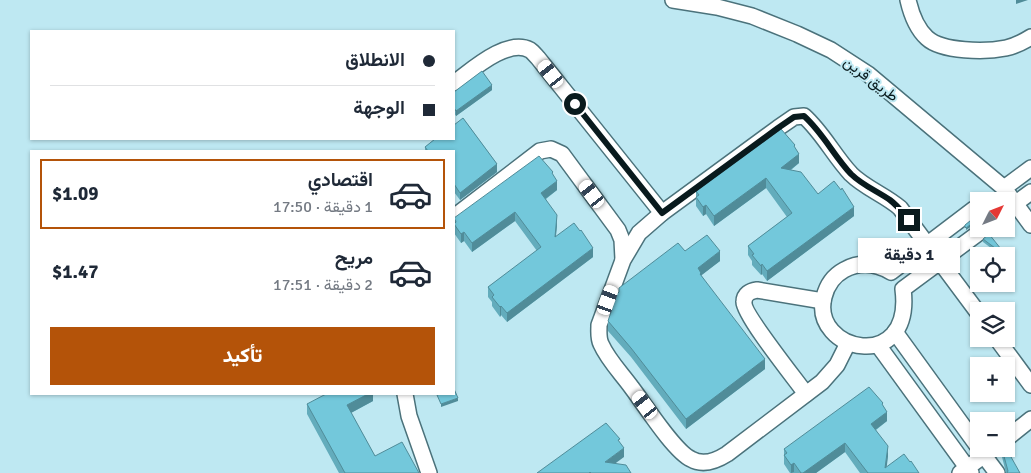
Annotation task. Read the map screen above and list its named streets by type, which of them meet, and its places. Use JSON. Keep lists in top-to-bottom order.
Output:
{
  "streets": {
    "street": ["طريق قرين"]
  },
  "north": "top right",
  "page": {
    "banner": ["الانطلاق", "الوجهة"],
    "list": [
      {
        "name": "اقتصادي",
        "note": "1 دقيقة · 17:50",
        "value": "$1.09"
      },
      {
        "name": "مريح",
        "note": "2 دقيقة · 17:51",
        "value": "$1.47"
      }
    ],
    "map_buttons": ["+", "−"],
    "bubble": "1 دقيقة",
    "buttons": "تأكيد"
  }
}
